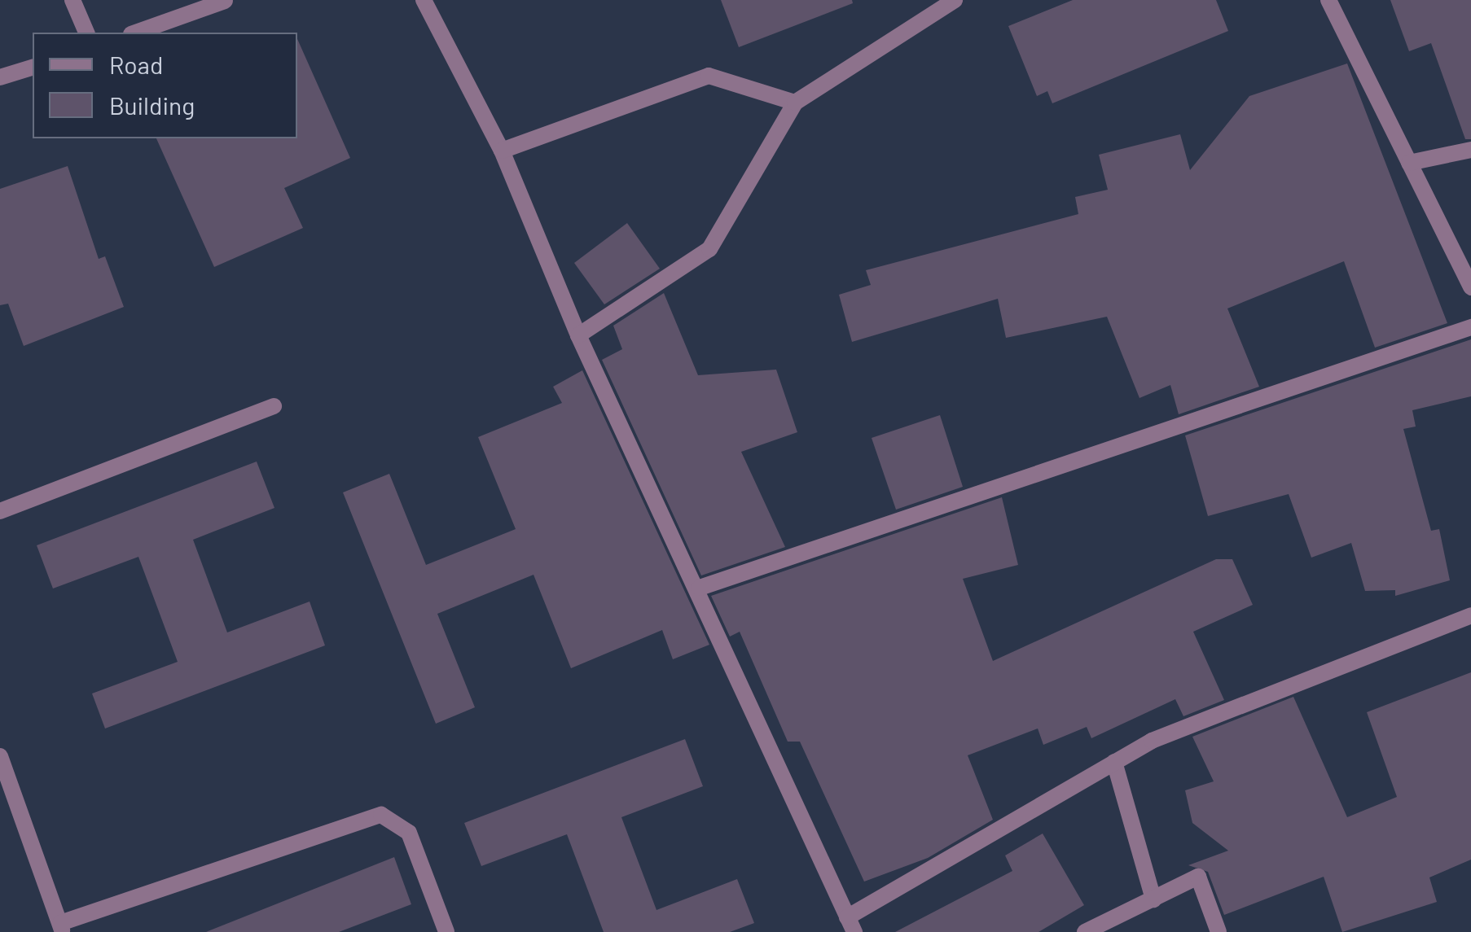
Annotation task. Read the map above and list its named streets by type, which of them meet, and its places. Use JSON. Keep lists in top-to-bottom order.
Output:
{
  "legend": ["Road", "Building"]
}
